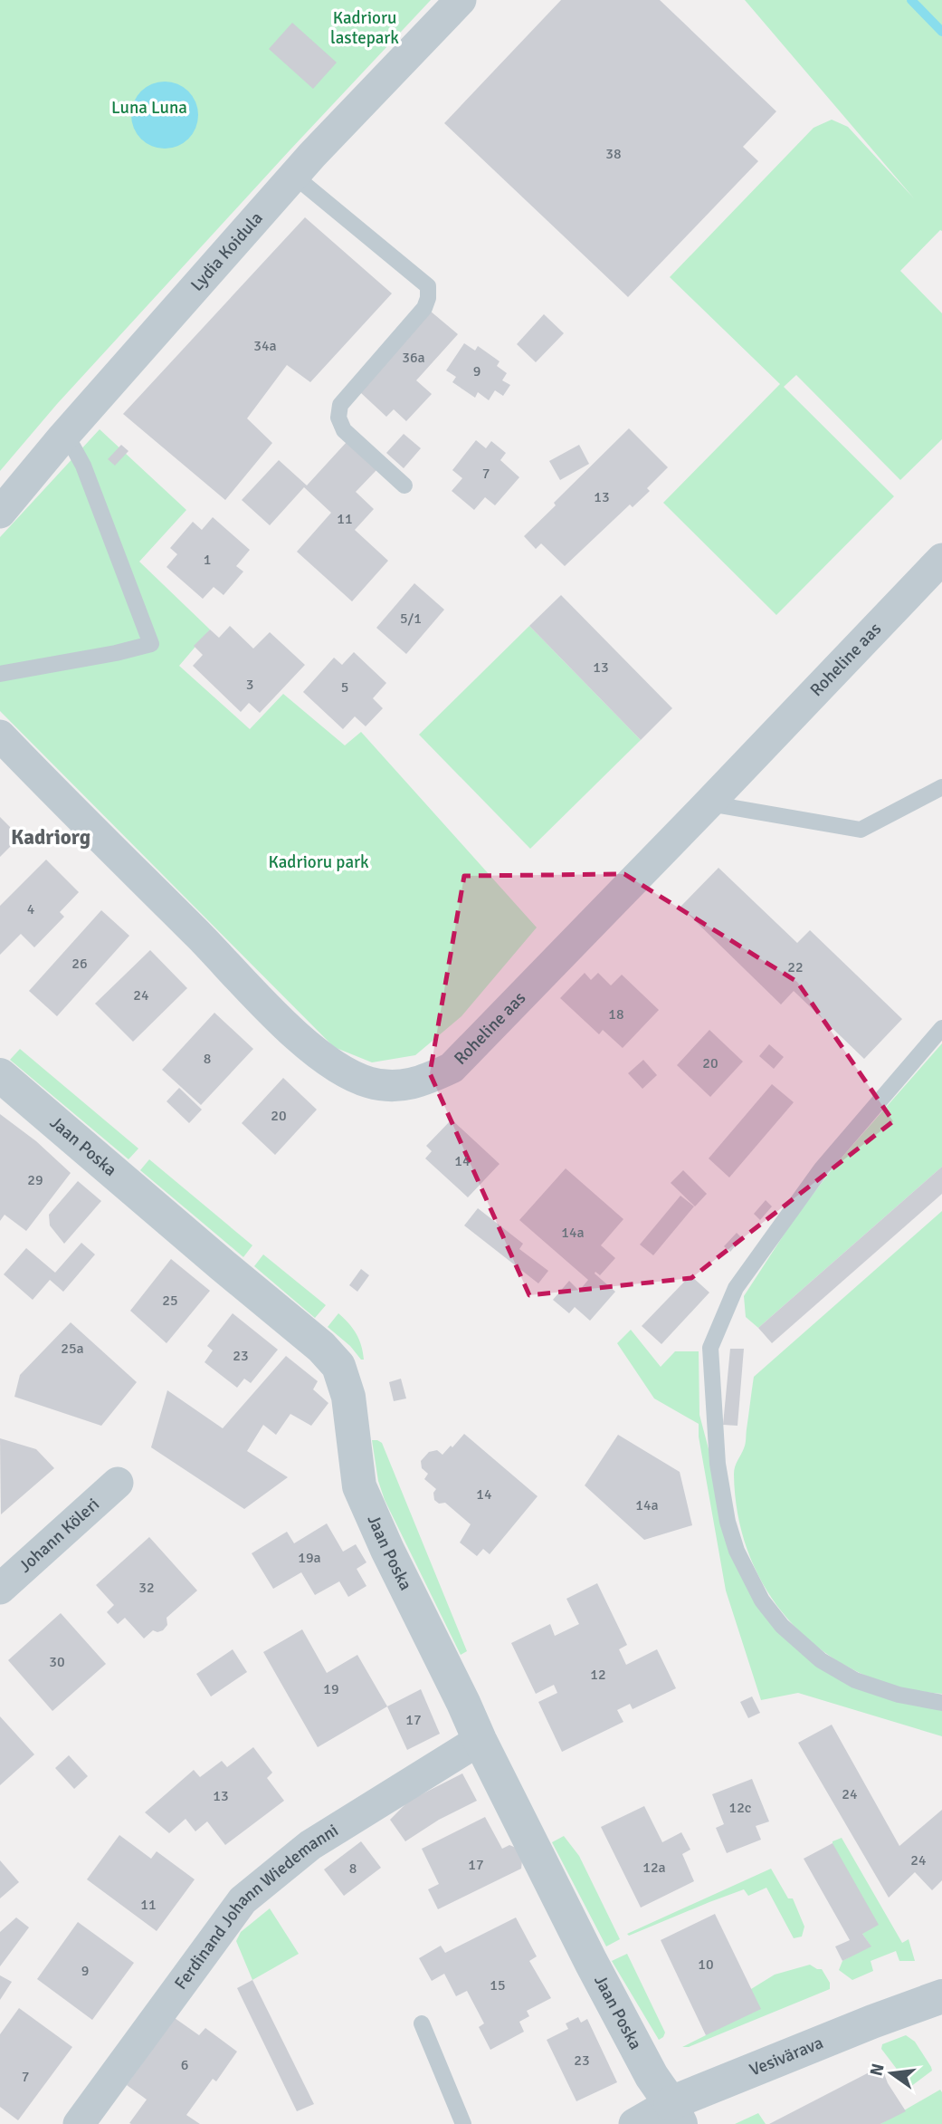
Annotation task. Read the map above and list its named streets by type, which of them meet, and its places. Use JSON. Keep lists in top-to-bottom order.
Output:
{
  "streets": {
    "street": [
      "Lydia Koidula",
      "Roheline aas",
      "Jaan Poska",
      "Johann Köleri",
      "Ferdinand Johann Wiedemanni",
      "Vesivärava"
    ]
  },
  "crossings": [
    ["Jaan Poska", "Ferdinand Johann Wiedemanni"],
    ["Jaan Poska", "Vesivärava"]
  ],
  "districts": ["Kadriorg"],
  "parks": ["Kadrioru lastepark", "Luna Luna", "Kadrioru park"],
  "house_numbers": [
    "38",
    "34a",
    "36a",
    "9",
    "7",
    "13",
    "11",
    "1",
    "5/1",
    "13",
    "3",
    "5",
    "4",
    "26",
    "22",
    "24",
    "18",
    "8",
    "20",
    "20",
    "14",
    "29",
    "14a",
    "25",
    "25a",
    "23",
    "14",
    "14a",
    "19a",
    "32",
    "30",
    "12",
    "19",
    "17",
    "24",
    "13",
    "12c",
    "24",
    "17",
    "12a",
    "8",
    "11",
    "10",
    "9",
    "15",
    "23",
    "6",
    "7"
  ],
  "north": "left"
}
